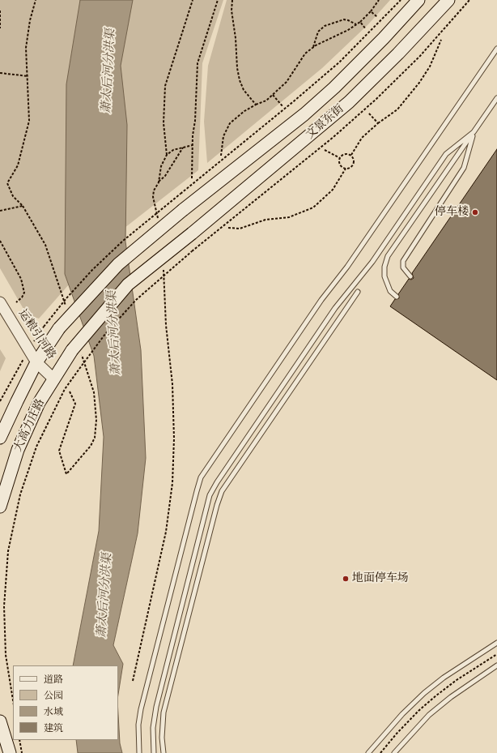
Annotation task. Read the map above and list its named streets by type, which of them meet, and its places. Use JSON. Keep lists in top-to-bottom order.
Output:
{
  "streets": {
    "main road": ["文景东街", "大高力庄路"],
    "street": ["运粮引河路"]
  },
  "crossings": [
    ["文景东街", "大高力庄路"],
    ["运粮引河路", "大高力庄路"]
  ],
  "water": ["萧太后河分洪渠"],
  "places": ["停车楼", "地面停车场"],
  "legend": [
    "道路",
    "公园",
    "水域",
    "建筑"
  ]
}
